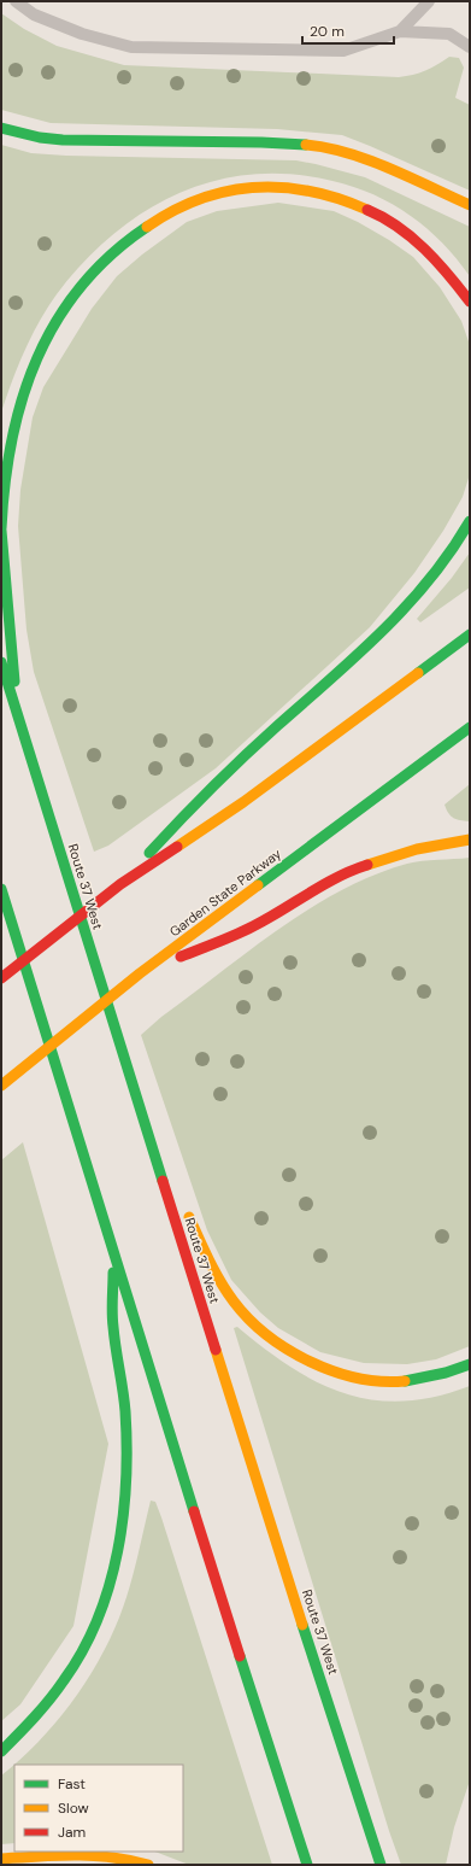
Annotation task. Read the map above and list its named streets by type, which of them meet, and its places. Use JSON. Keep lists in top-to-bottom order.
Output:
{
  "streets": {
    "highway": ["Route 37 West", "Garden State Parkway"]
  },
  "legend": ["Fast", "Slow", "Jam"],
  "scale_bar": "20 m"
}
